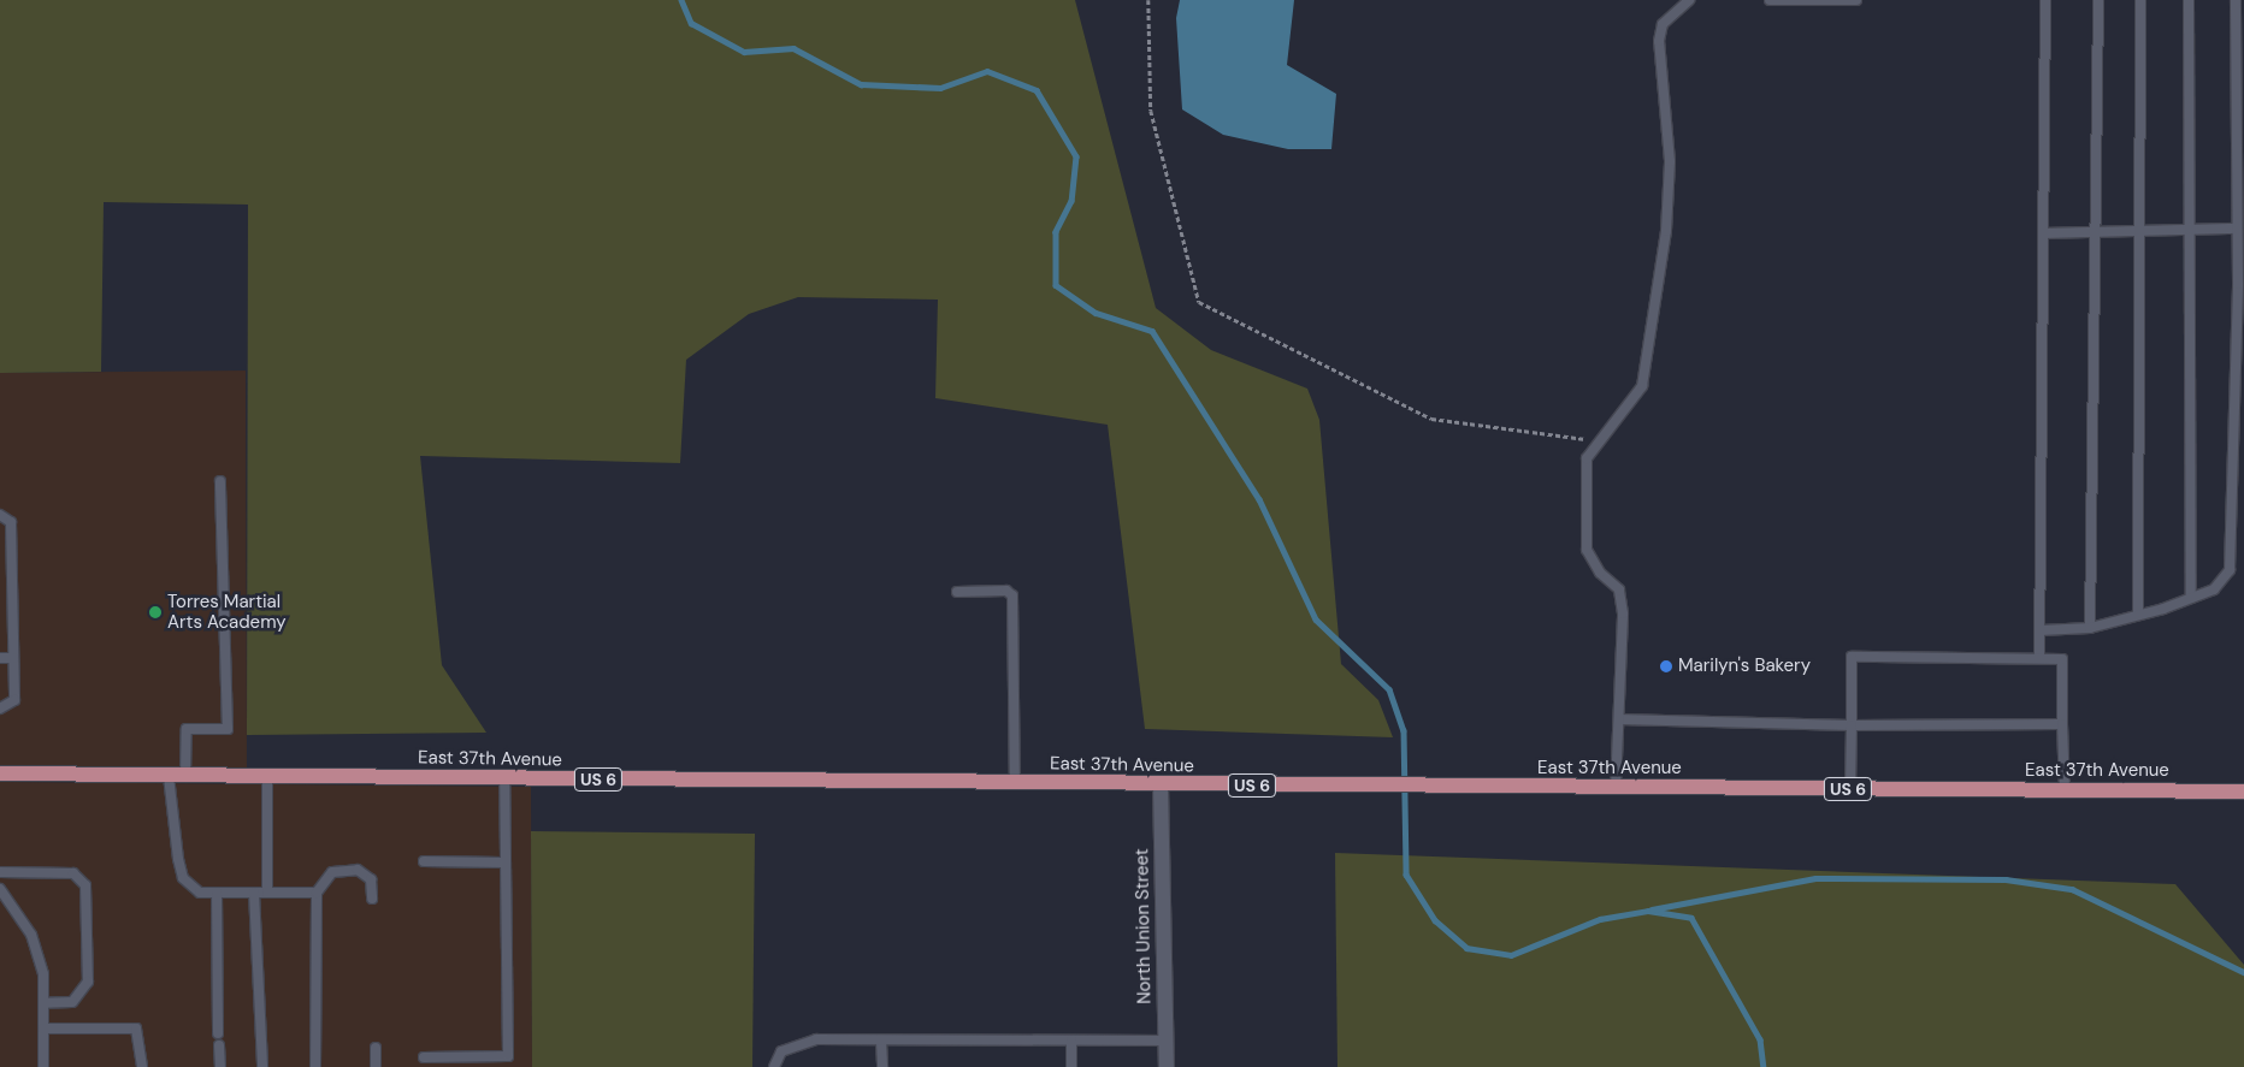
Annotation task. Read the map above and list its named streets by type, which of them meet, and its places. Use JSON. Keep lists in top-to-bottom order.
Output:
{
  "streets": {
    "main road": ["East 37th Avenue", "US 6"],
    "street": ["North Union Street"]
  },
  "crossings": [
    ["East 37th Avenue", "North Union Street"]
  ],
  "places": ["Torres Martial Arts Academy", "Marilyn's Bakery"]
}
